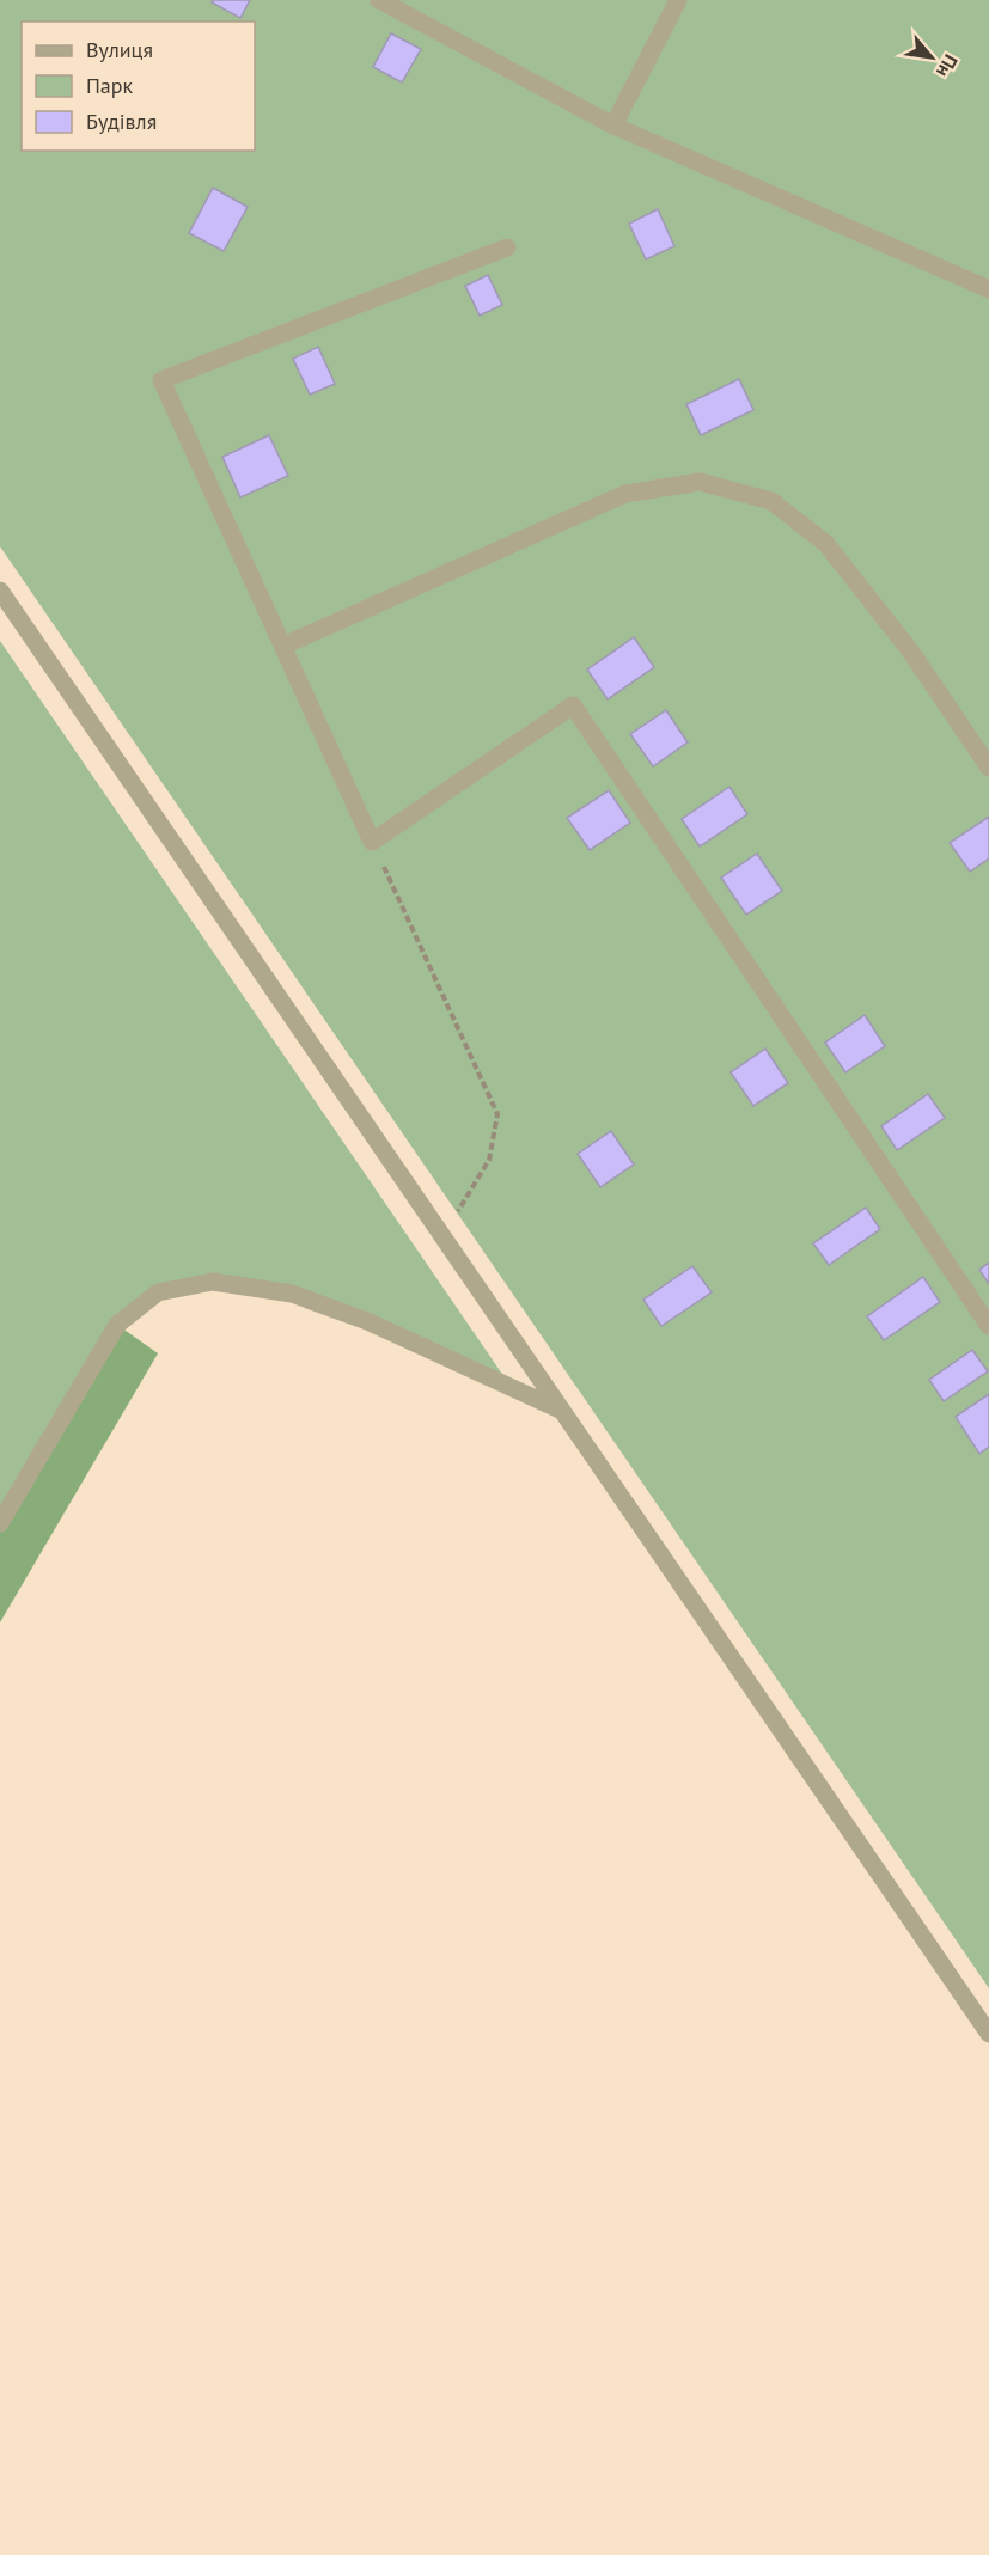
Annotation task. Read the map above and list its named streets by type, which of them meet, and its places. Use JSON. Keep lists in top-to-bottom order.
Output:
{
  "legend": ["Вулиця", "Парк", "Будівля"],
  "north": "bottom right"
}
